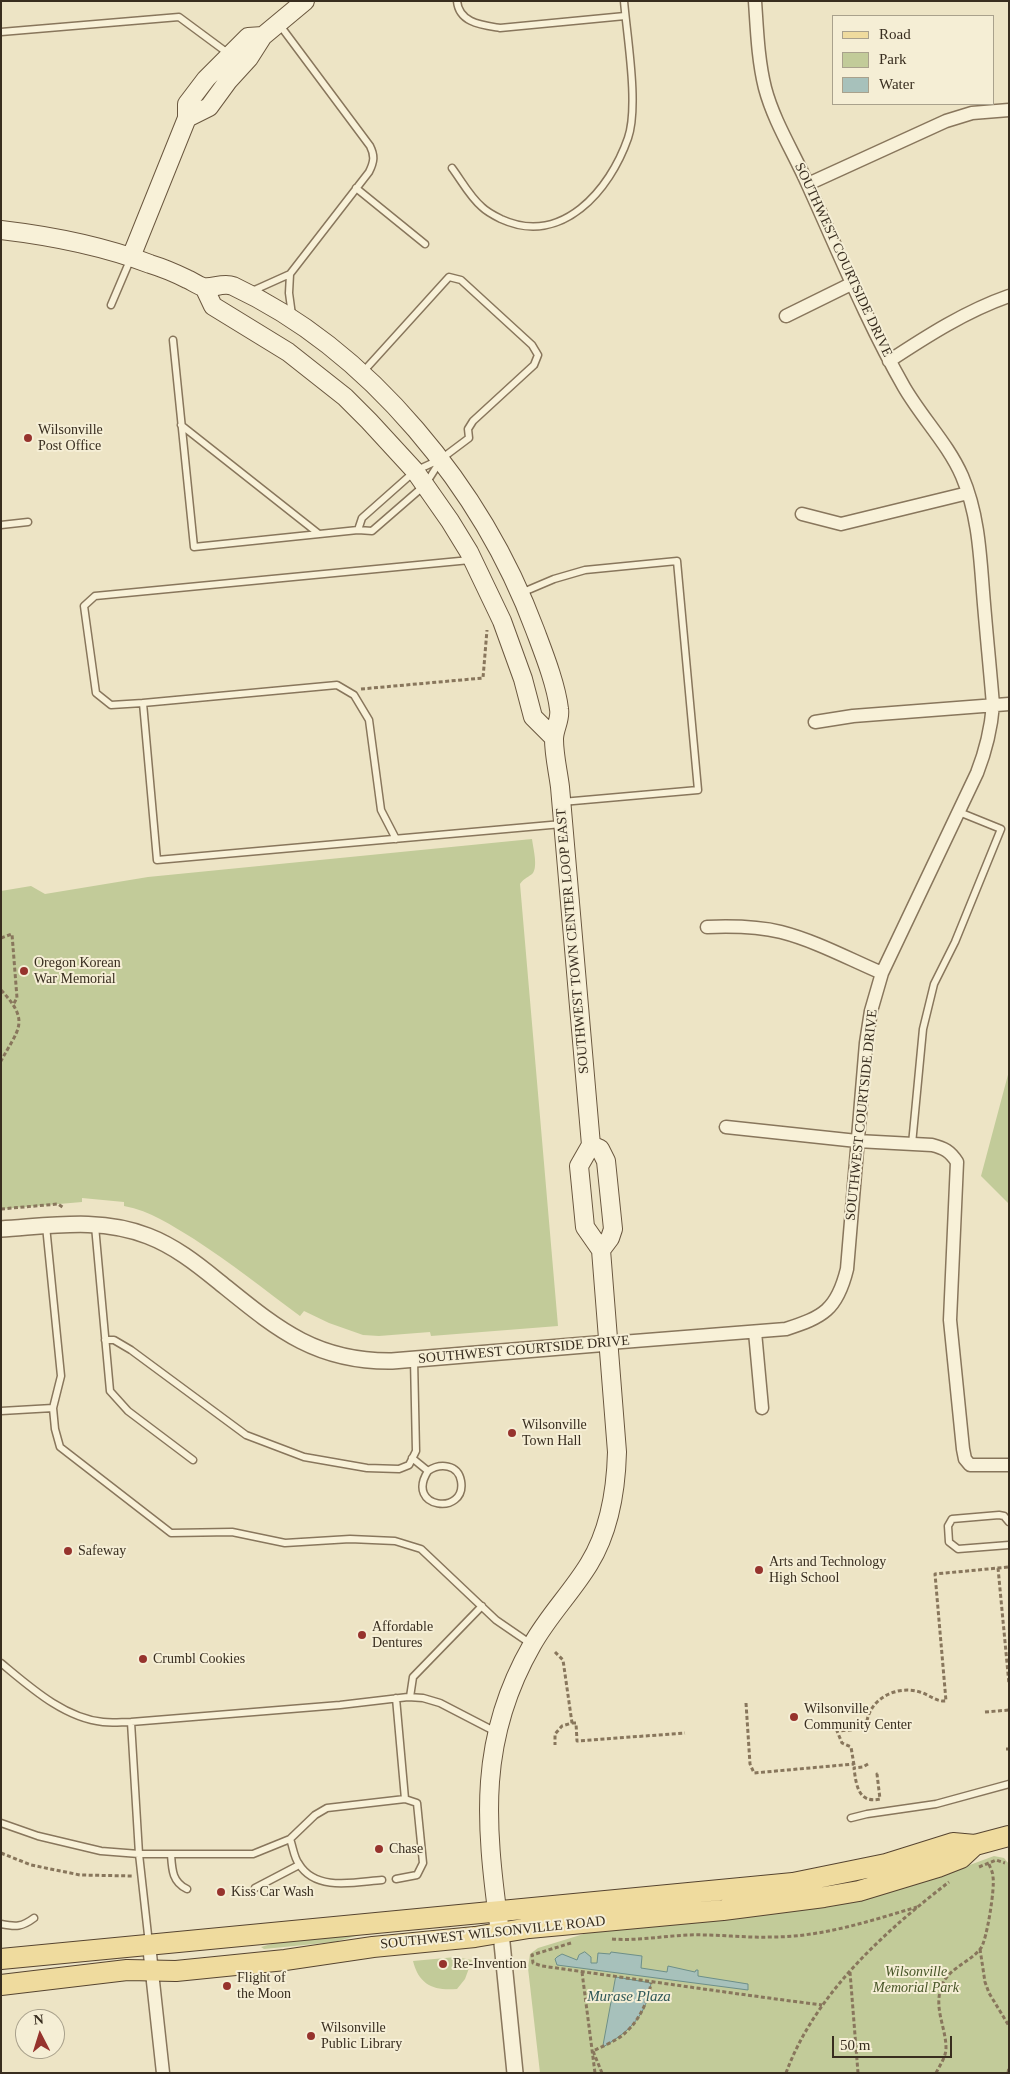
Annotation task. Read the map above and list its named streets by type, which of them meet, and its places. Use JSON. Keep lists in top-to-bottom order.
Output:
{
  "streets": {
    "main road": ["SOUTHWEST TOWN CENTER LOOP EAST", "SOUTHWEST WILSONVILLE ROAD"],
    "street": ["SOUTHWEST COURTSIDE DRIVE"]
  },
  "water": ["Murase Plaza"],
  "parks": ["Wilsonville Memorial Park"],
  "places": [
    "Wilsonville Post Office",
    "Oregon Korean War Memorial",
    "Wilsonville Town Hall",
    "Safeway",
    "Arts and Technology High School",
    "Affordable Dentures",
    "Crumbl Cookies",
    "Wilsonville Community Center",
    "Chase",
    "Kiss Car Wash",
    "Re-Invention",
    "Flight of the Moon",
    "Wilsonville Public Library"
  ],
  "legend": ["Road", "Park", "Water"],
  "scale_bar": "50 m",
  "north": "top"
}
